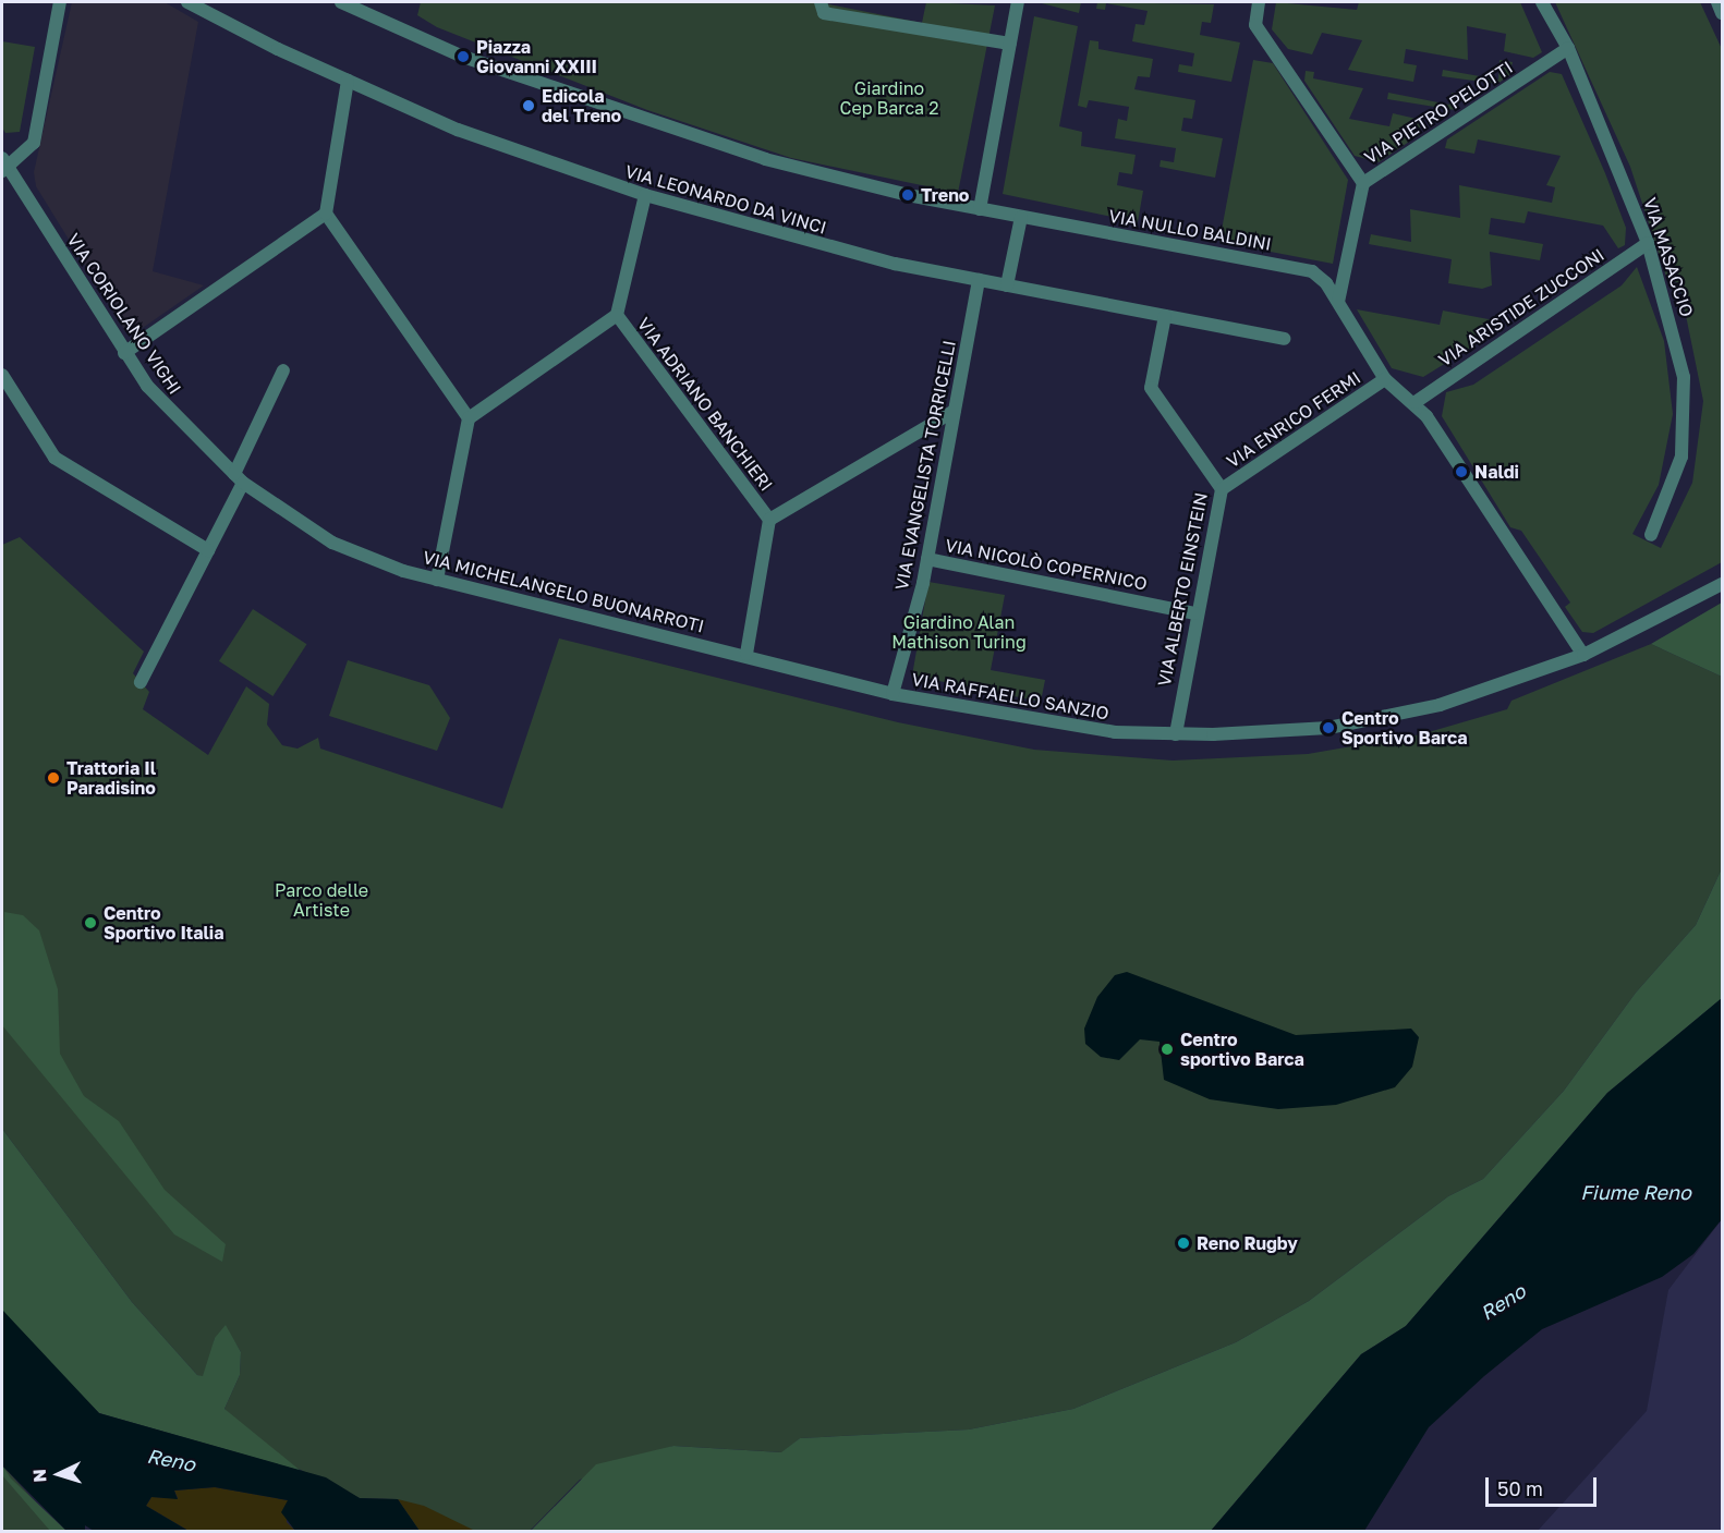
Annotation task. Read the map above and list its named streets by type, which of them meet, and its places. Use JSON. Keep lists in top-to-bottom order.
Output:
{
  "streets": {
    "street": [
      "VIA PIETRO PELOTTI",
      "VIA LEONARDO DA VINCI",
      "VIA NULLO BALDINI",
      "VIA MASACCIO",
      "VIA ARISTIDE ZUCCONI",
      "VIA CORIOLANO VIGHI",
      "VIA ADRIANO BANCHIERI",
      "VIA ENRICO FERMI",
      "VIA EVANGELISTA TORRICELLI",
      "VIA NICOLÒ COPERNICO",
      "VIA ALBERTO EINSTEIN",
      "VIA MICHELANGELO BUONARROTI",
      "VIA RAFFAELLO SANZIO"
    ]
  },
  "crossings": [
    ["VIA PIETRO PELOTTI", "VIA NULLO BALDINI"],
    ["VIA PIETRO PELOTTI", "VIA MASACCIO"],
    ["VIA LEONARDO DA VINCI", "VIA ADRIANO BANCHIERI"],
    ["VIA LEONARDO DA VINCI", "VIA EVANGELISTA TORRICELLI"],
    ["VIA LEONARDO DA VINCI", "VIA ALBERTO EINSTEIN"],
    ["VIA NULLO BALDINI", "VIA ENRICO FERMI"],
    ["VIA MASACCIO", "VIA ARISTIDE ZUCCONI"],
    ["VIA CORIOLANO VIGHI", "VIA MICHELANGELO BUONARROTI"],
    ["VIA ENRICO FERMI", "VIA ALBERTO EINSTEIN"],
    ["VIA EVANGELISTA TORRICELLI", "VIA NICOLÒ COPERNICO"],
    ["VIA EVANGELISTA TORRICELLI", "VIA MICHELANGELO BUONARROTI"],
    ["VIA EVANGELISTA TORRICELLI", "VIA RAFFAELLO SANZIO"],
    ["VIA NICOLÒ COPERNICO", "VIA ALBERTO EINSTEIN"],
    ["VIA ALBERTO EINSTEIN", "VIA RAFFAELLO SANZIO"],
    ["VIA MICHELANGELO BUONARROTI", "VIA RAFFAELLO SANZIO"]
  ],
  "water": ["Fiume Reno", "Reno"],
  "parks": ["Giardino Cep Barca 2", "Giardino Alan Mathison Turing", "Parco delle Artiste"],
  "places": [
    "Piazza Giovanni XXIII",
    "Edicola del Treno",
    "Treno",
    "Naldi",
    "Centro Sportivo Barca",
    "Trattoria Il Paradisino",
    "Centro Sportivo Italia",
    "Centro sportivo Barca",
    "Reno Rugby"
  ],
  "scale_bar": "50 m",
  "north": "left"
}
